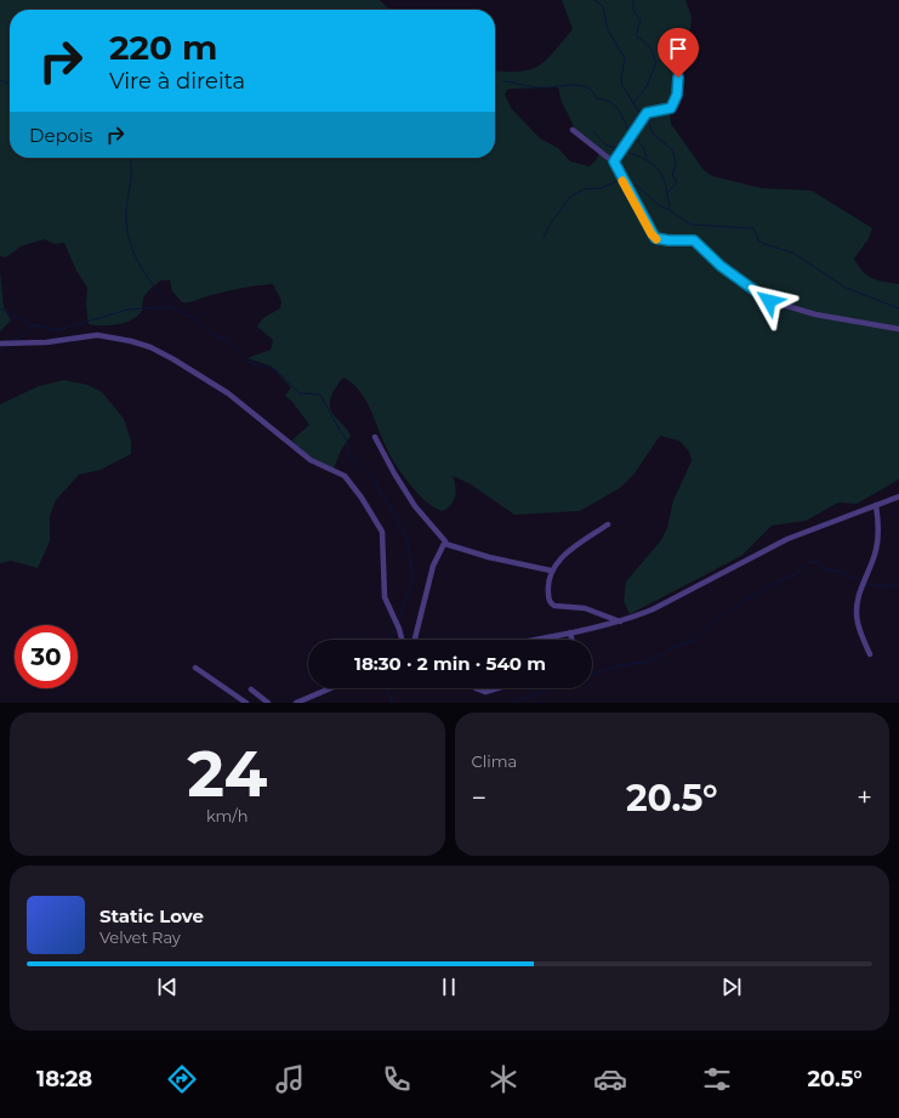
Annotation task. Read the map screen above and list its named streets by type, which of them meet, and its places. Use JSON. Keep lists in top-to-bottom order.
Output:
{
  "page": {
    "turn": ["220 m", "Vire à direita"],
    "then": "Depois",
    "limit": "30",
    "trip": "18:30 · 2 min · 540 m",
    "tile": [
      ["24", "km/h"],
      "Clima"
    ],
    "heat": ["−", "20.5°", "+"],
    "song": ["Static Love", "Velvet Ray"],
    "tabs": ["18:28", "20.5°"]
  }
}
